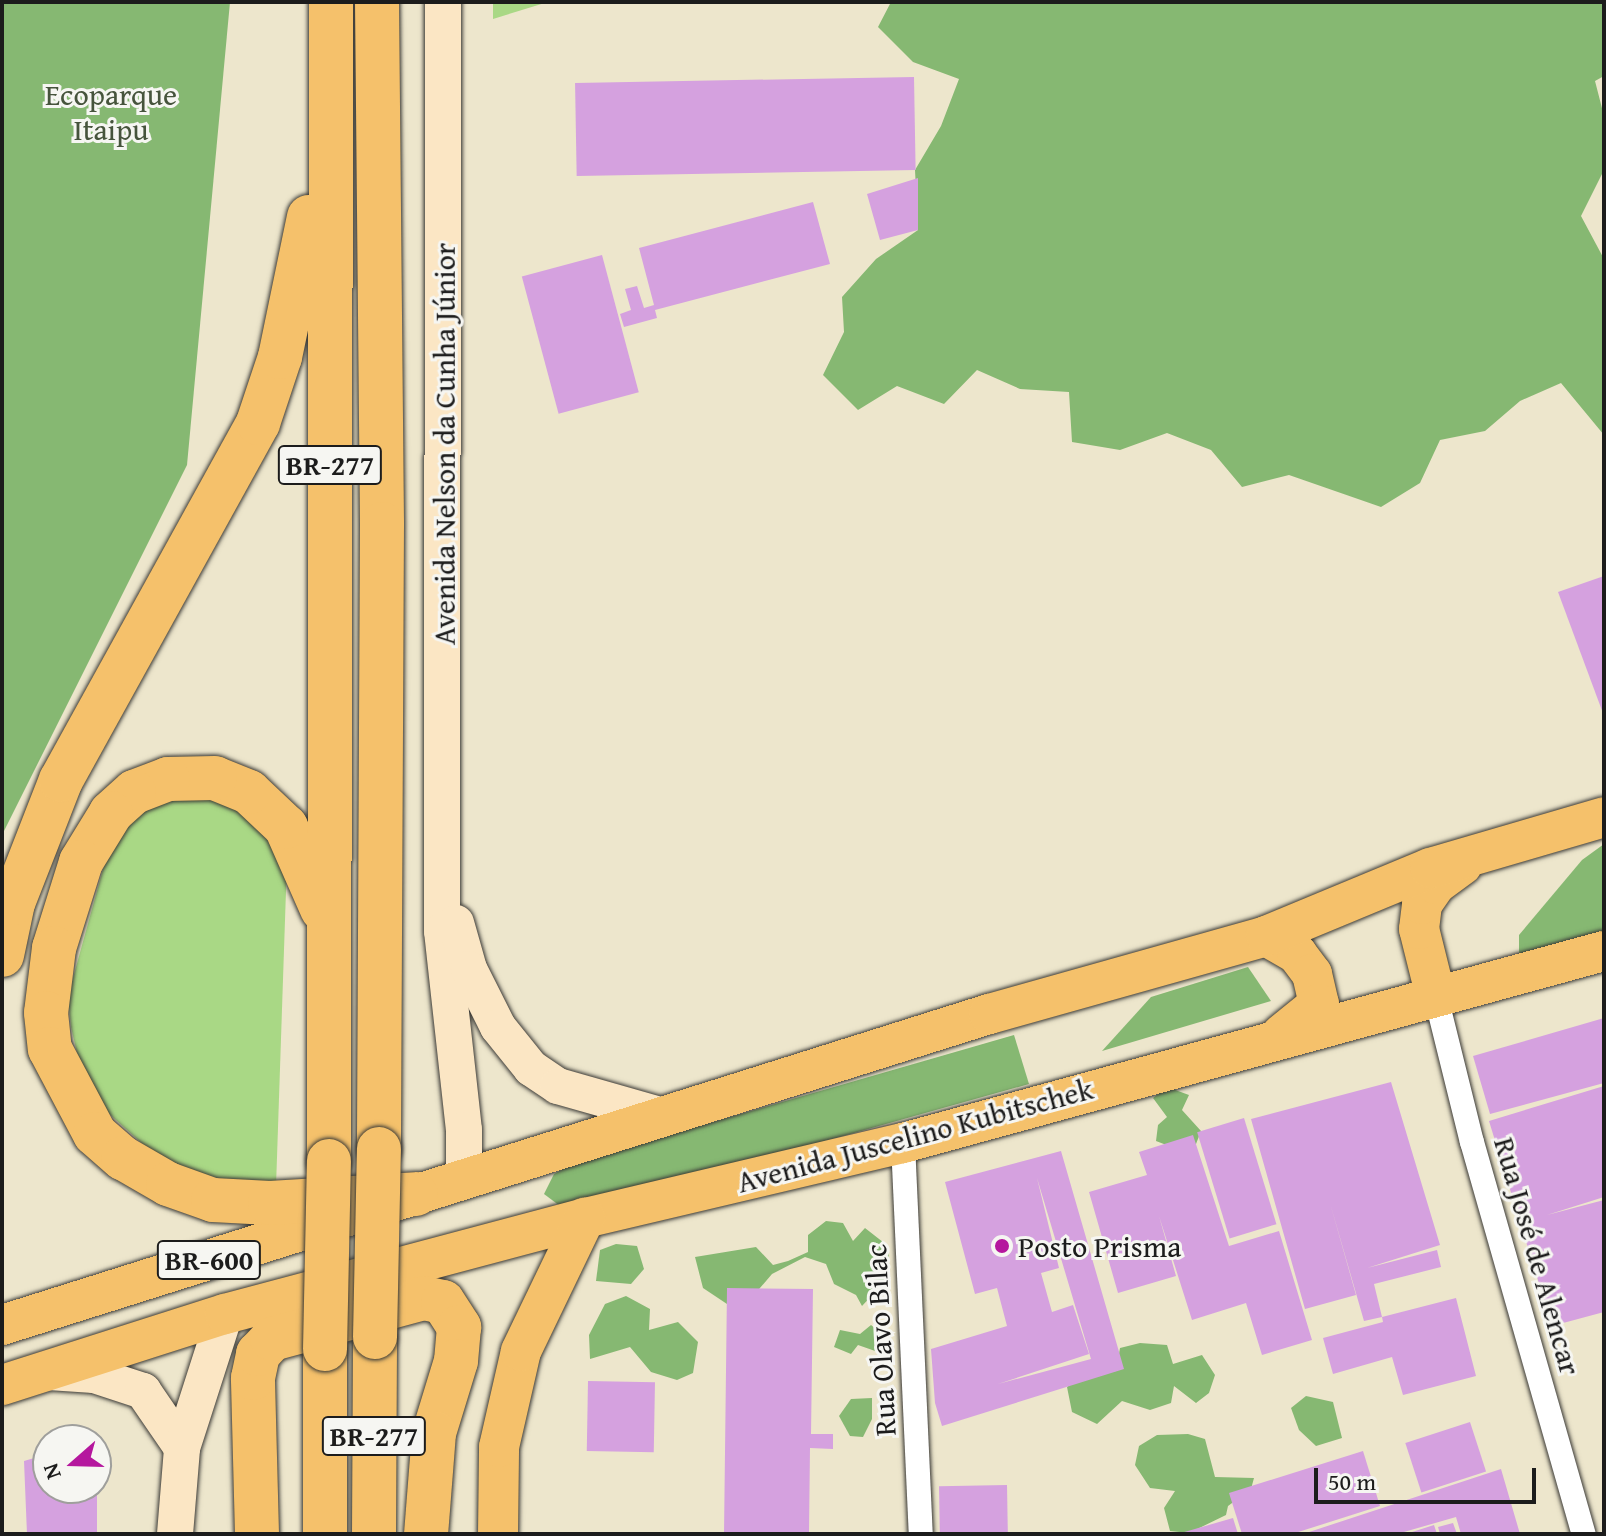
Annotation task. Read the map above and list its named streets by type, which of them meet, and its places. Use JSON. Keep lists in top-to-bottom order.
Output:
{
  "streets": {
    "highway": ["BR-277"],
    "main road": ["Avenida Juscelino Kubitschek", "BR-600"],
    "street": ["Avenida Nelson da Cunha Júnior", "Rua José de Alencar", "Rua Olavo Bilac"]
  },
  "crossings": [
    ["Avenida Juscelino Kubitschek", "Rua José de Alencar"],
    ["Avenida Juscelino Kubitschek", "BR-600"],
    ["Avenida Juscelino Kubitschek", "Rua Olavo Bilac"]
  ],
  "parks": ["Ecoparque Itaipu"],
  "places": ["Posto Prisma"],
  "scale_bar": "50 m",
  "north": "left"
}
